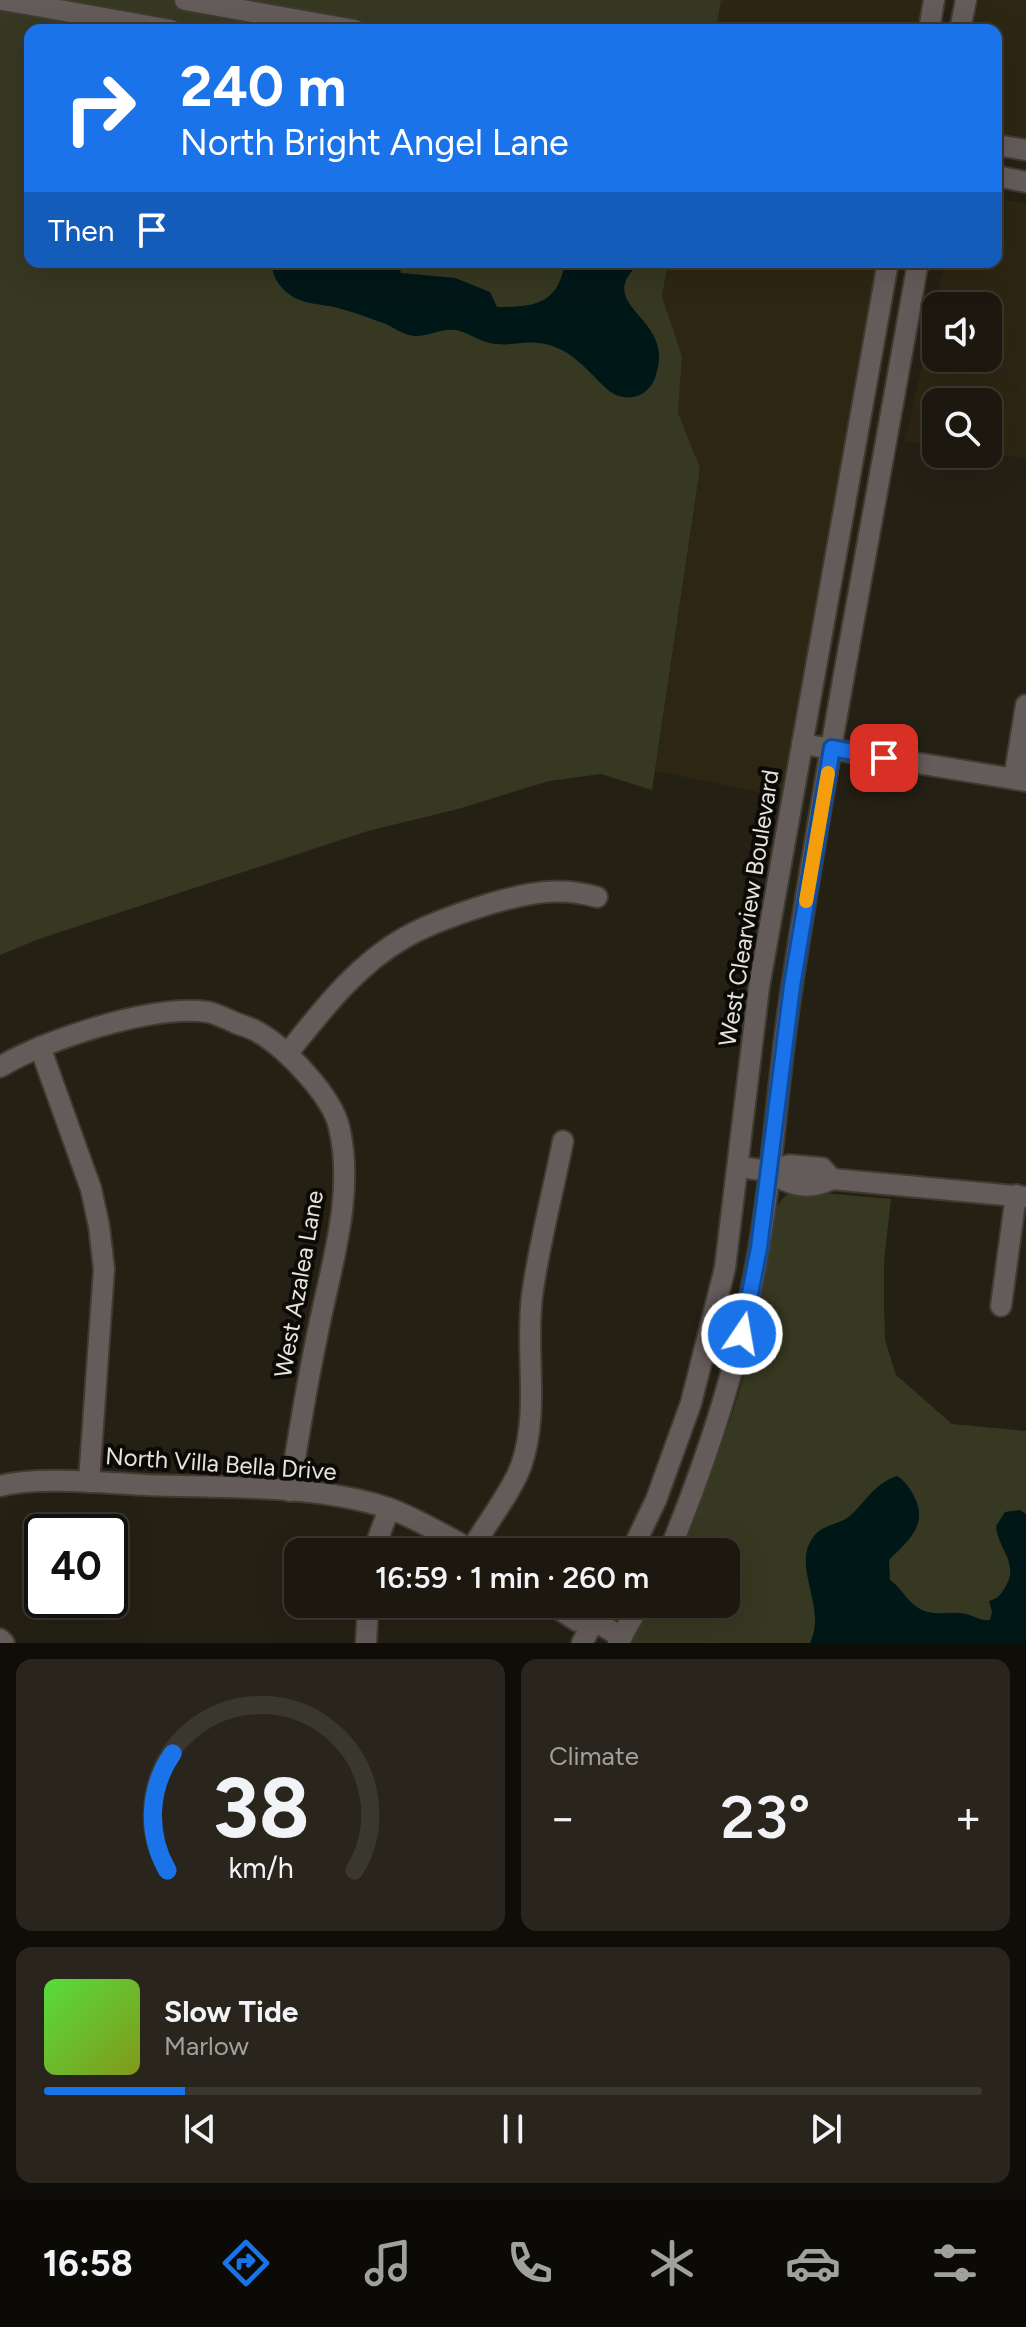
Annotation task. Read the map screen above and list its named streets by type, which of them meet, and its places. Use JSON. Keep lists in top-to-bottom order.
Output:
{
  "streets": {
    "street": ["West Clearview Boulevard", "West Azalea Lane", "North Villa Bella Drive"]
  },
  "crossings": [
    ["West Azalea Lane", "North Villa Bella Drive"]
  ],
  "page": {
    "turn": ["240 m", "North Bright Angel Lane"],
    "then": "Then",
    "limit": "40",
    "trip": "16:59 · 1 min · 260 m",
    "tile": "Climate",
    "heat": ["−", "23°", "+"],
    "song": ["Slow Tide", "Marlow"],
    "tabs": "16:58",
    "gauge": ["38", "km/h"]
  }
}
